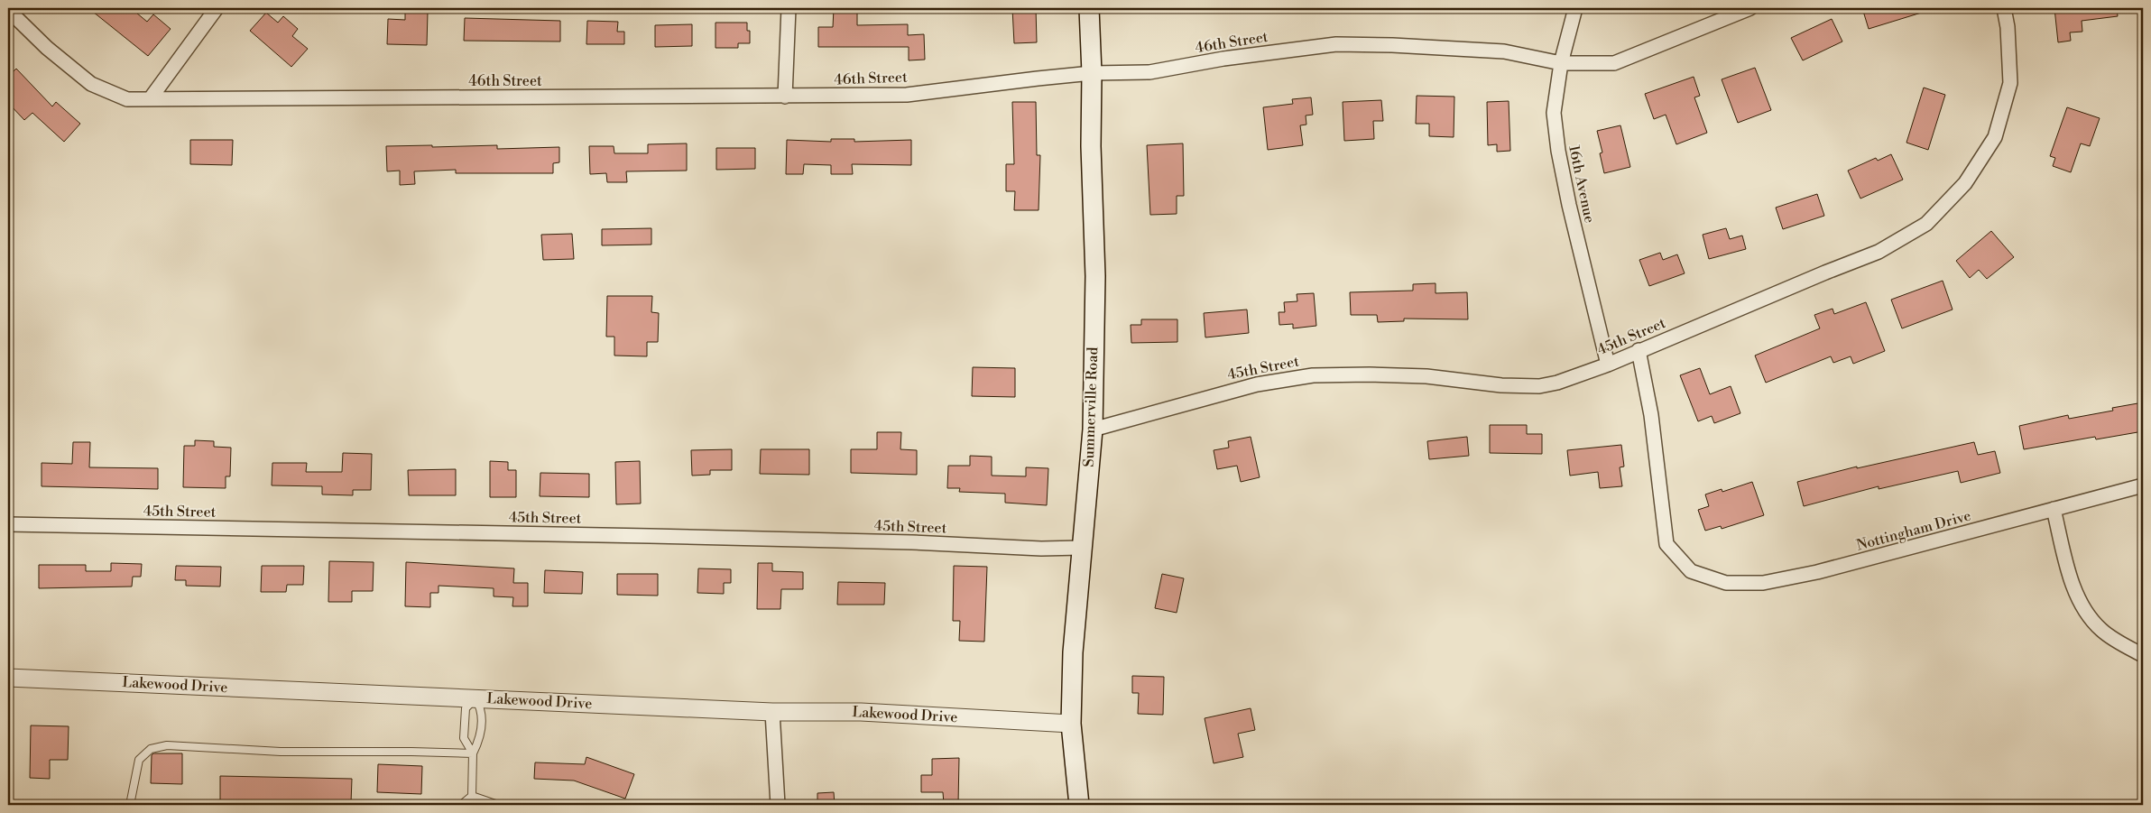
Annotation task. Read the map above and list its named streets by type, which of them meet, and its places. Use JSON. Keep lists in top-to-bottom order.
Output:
{
  "streets": {
    "main road": ["Summerville Road"],
    "street": [
      "46th Street",
      "16th Avenue",
      "45th Street",
      "Nottingham Drive",
      "Lakewood Drive"
    ]
  },
  "crossings": [
    ["46th Street", "16th Avenue"],
    ["46th Street", "Summerville Road"],
    ["16th Avenue", "45th Street"],
    ["45th Street", "Summerville Road"],
    ["45th Street", "Nottingham Drive"],
    ["Summerville Road", "Lakewood Drive"]
  ]
}
